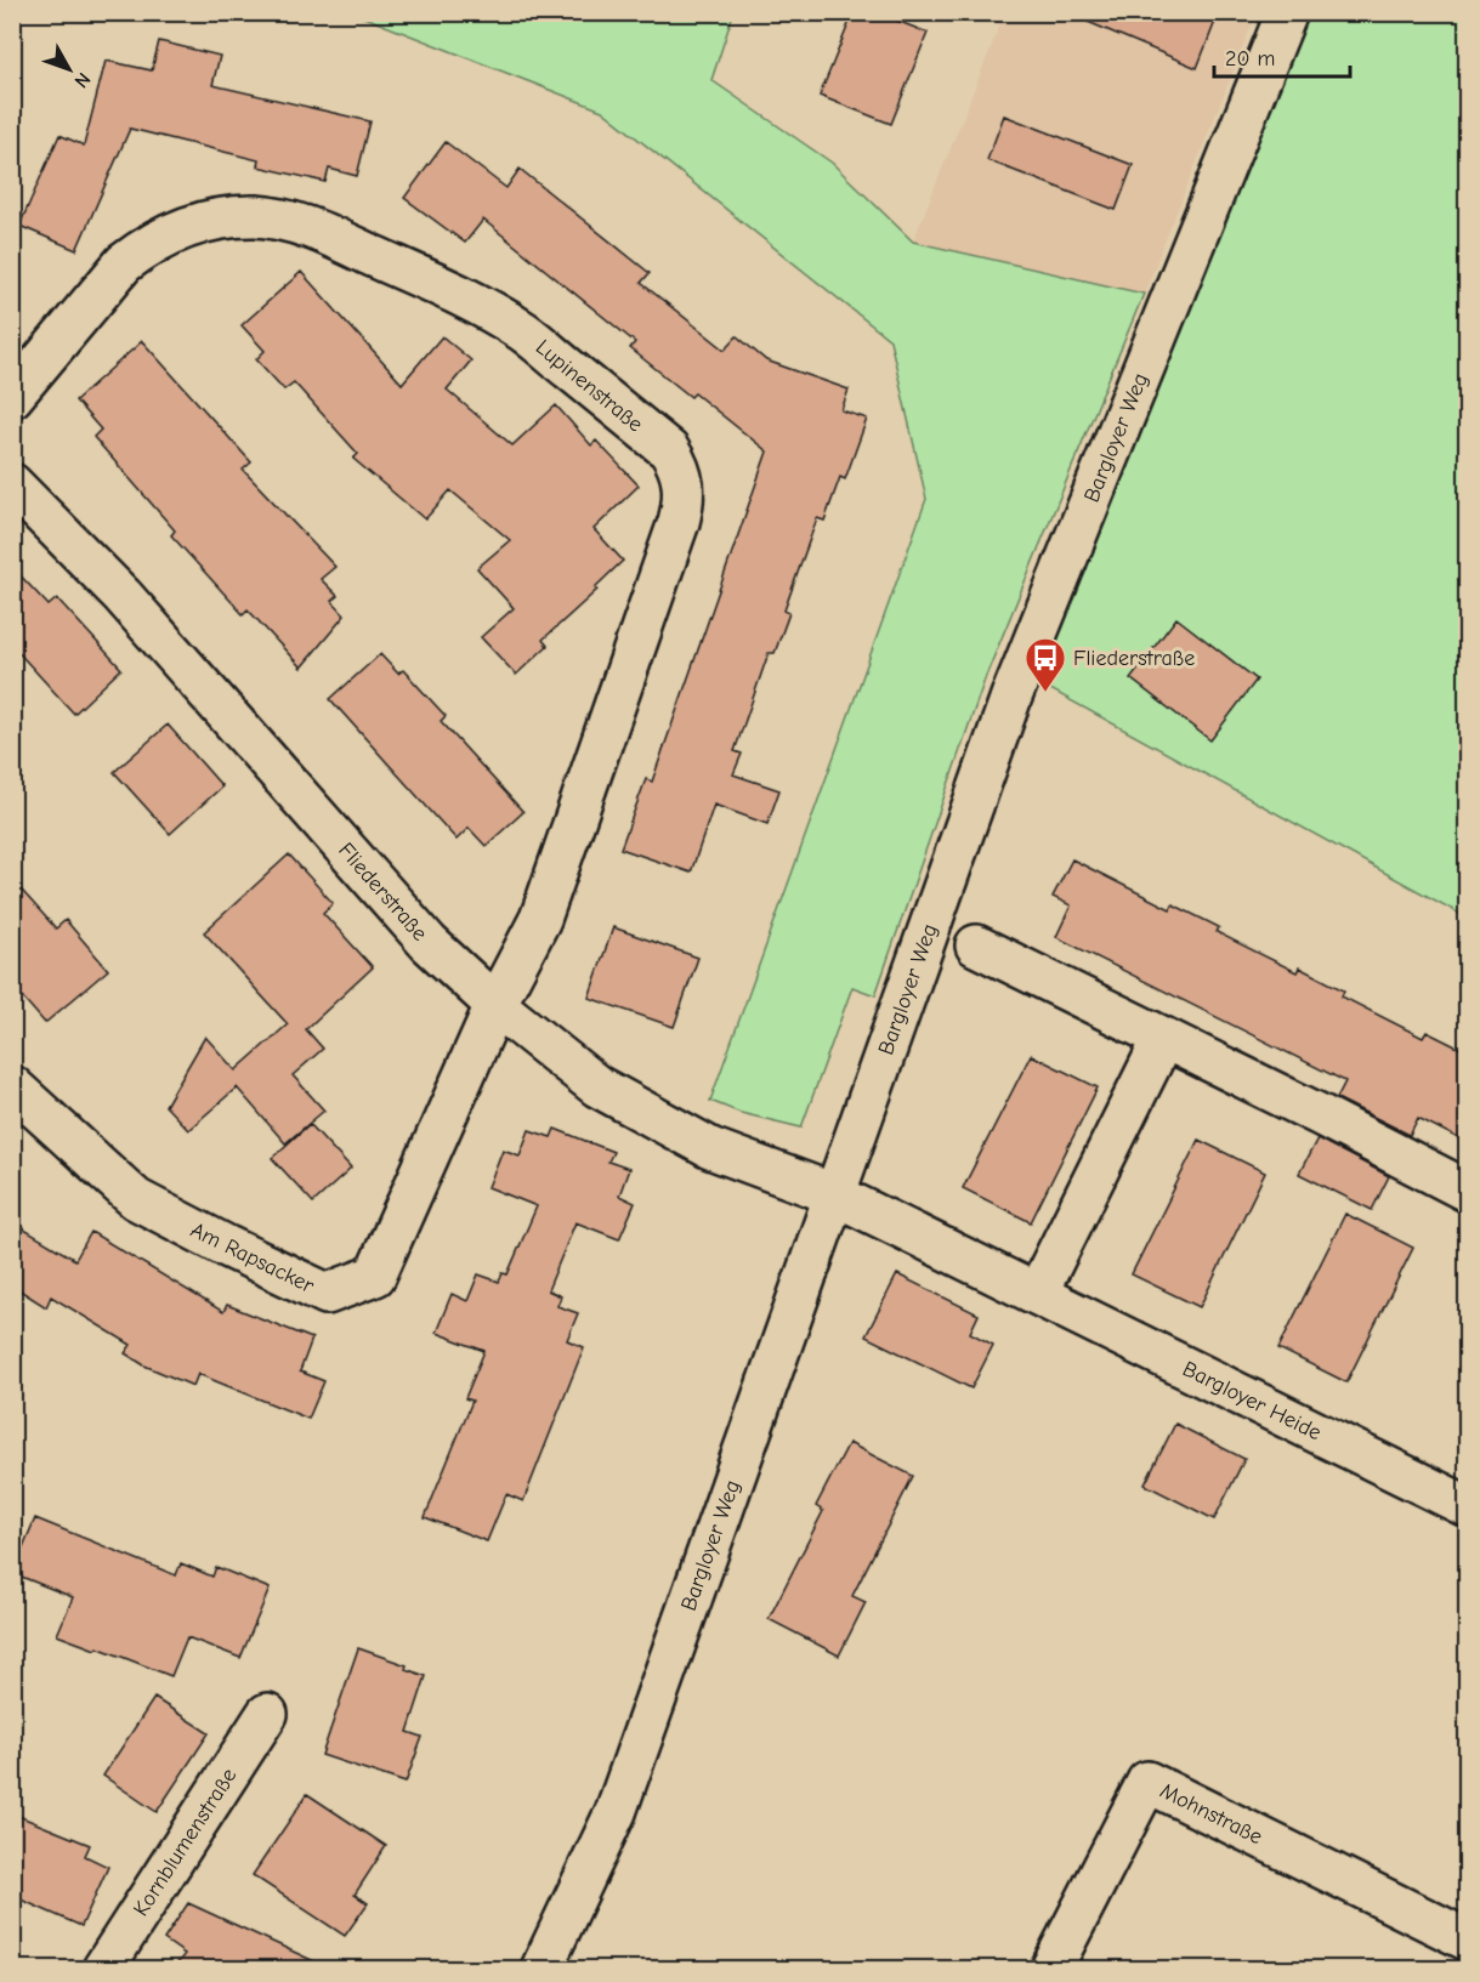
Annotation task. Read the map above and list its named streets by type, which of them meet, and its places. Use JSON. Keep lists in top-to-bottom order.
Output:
{
  "streets": {
    "street": [
      "Lupinenstraße",
      "Bargloyer Weg",
      "Fliederstraße",
      "Am Rapsacker",
      "Bargloyer Heide",
      "Mohnstraße",
      "Kornblumenstraße"
    ]
  },
  "crossings": [
    ["Lupinenstraße", "Fliederstraße"],
    ["Lupinenstraße", "Am Rapsacker"],
    ["Bargloyer Weg", "Fliederstraße"],
    ["Bargloyer Weg", "Bargloyer Heide"],
    ["Fliederstraße", "Am Rapsacker"],
    ["Fliederstraße", "Bargloyer Heide"]
  ],
  "places": {
    "bus stop": ["Fliederstraße"]
  },
  "scale_bar": "20 m",
  "north": "bottom right"
}
